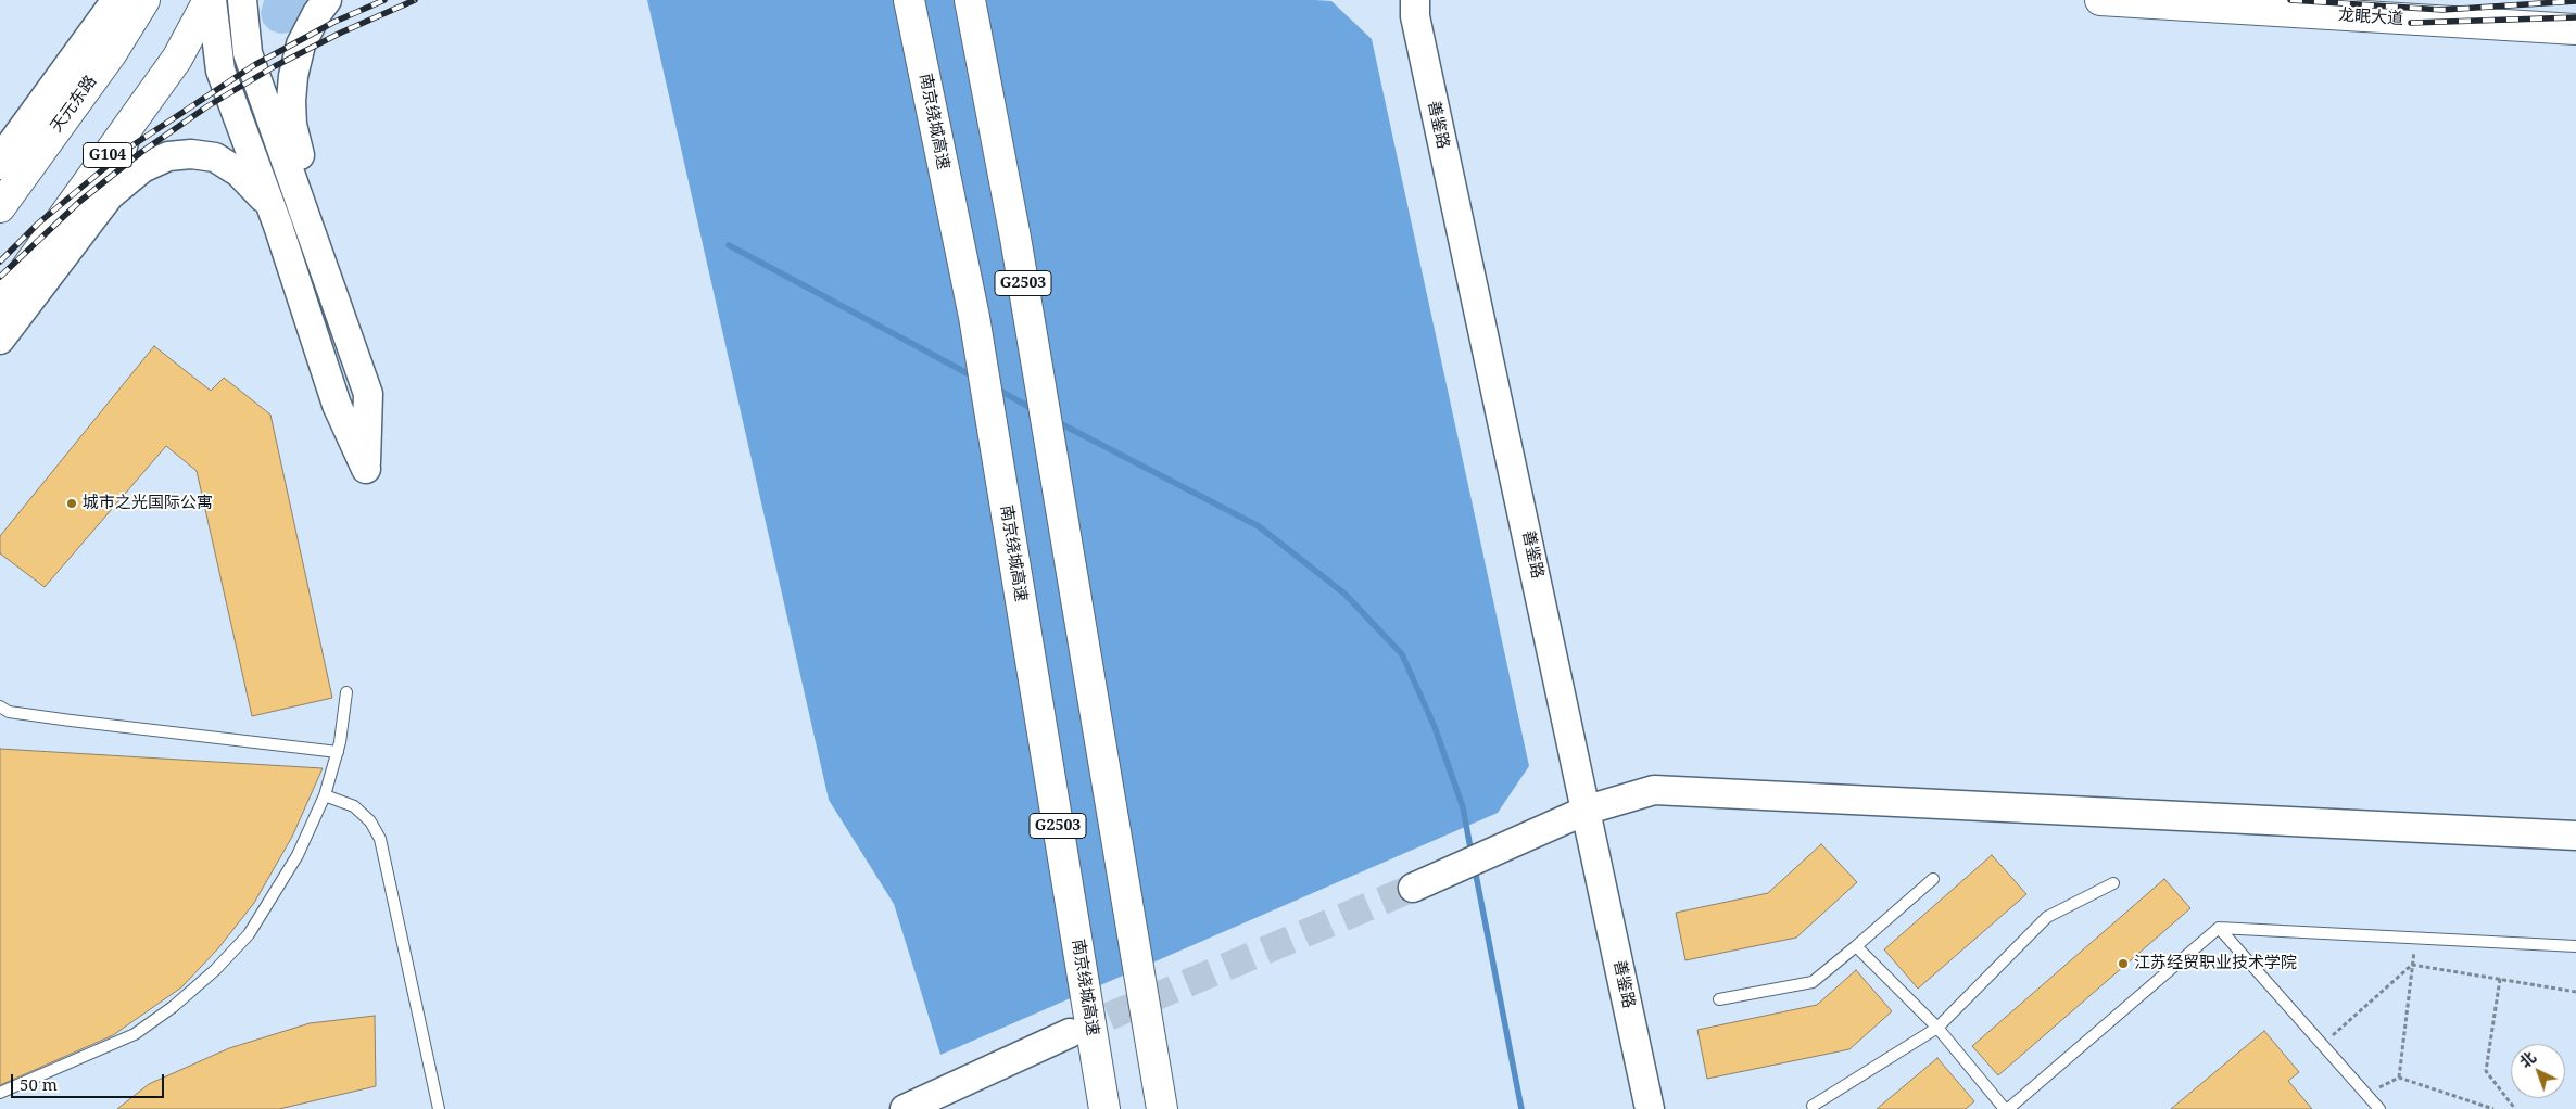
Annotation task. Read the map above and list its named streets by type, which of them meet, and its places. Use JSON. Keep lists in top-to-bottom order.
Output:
{
  "streets": {
    "main road": [
      "龙眠大道",
      "天元东路",
      "南京绕城高速",
      "G104",
      "G2503"
    ],
    "street": ["善鉴路"]
  },
  "places": ["城市之光国际公寓", "江苏经贸职业技术学院"],
  "scale_bar": "50 m",
  "north": "top left"
}
